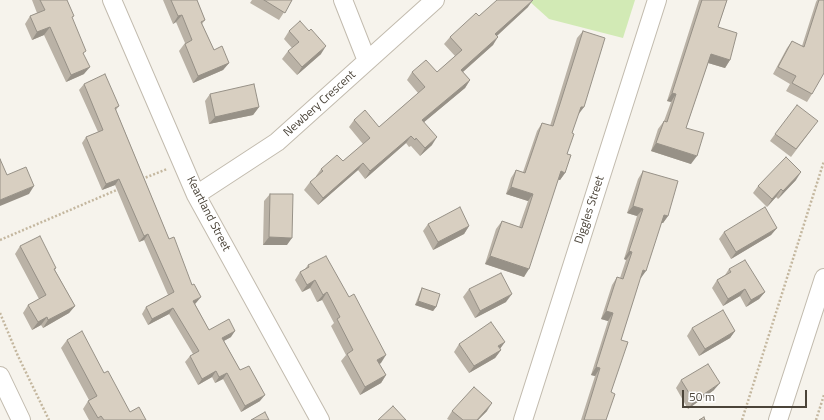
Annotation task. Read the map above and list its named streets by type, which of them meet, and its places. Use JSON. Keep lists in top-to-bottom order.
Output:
{
  "streets": {
    "street": ["Newbery Crescent", "Diggles Street", "Keartland Street"]
  },
  "crossings": [
    ["Newbery Crescent", "Keartland Street"]
  ],
  "scale_bar": "50 m"
}
